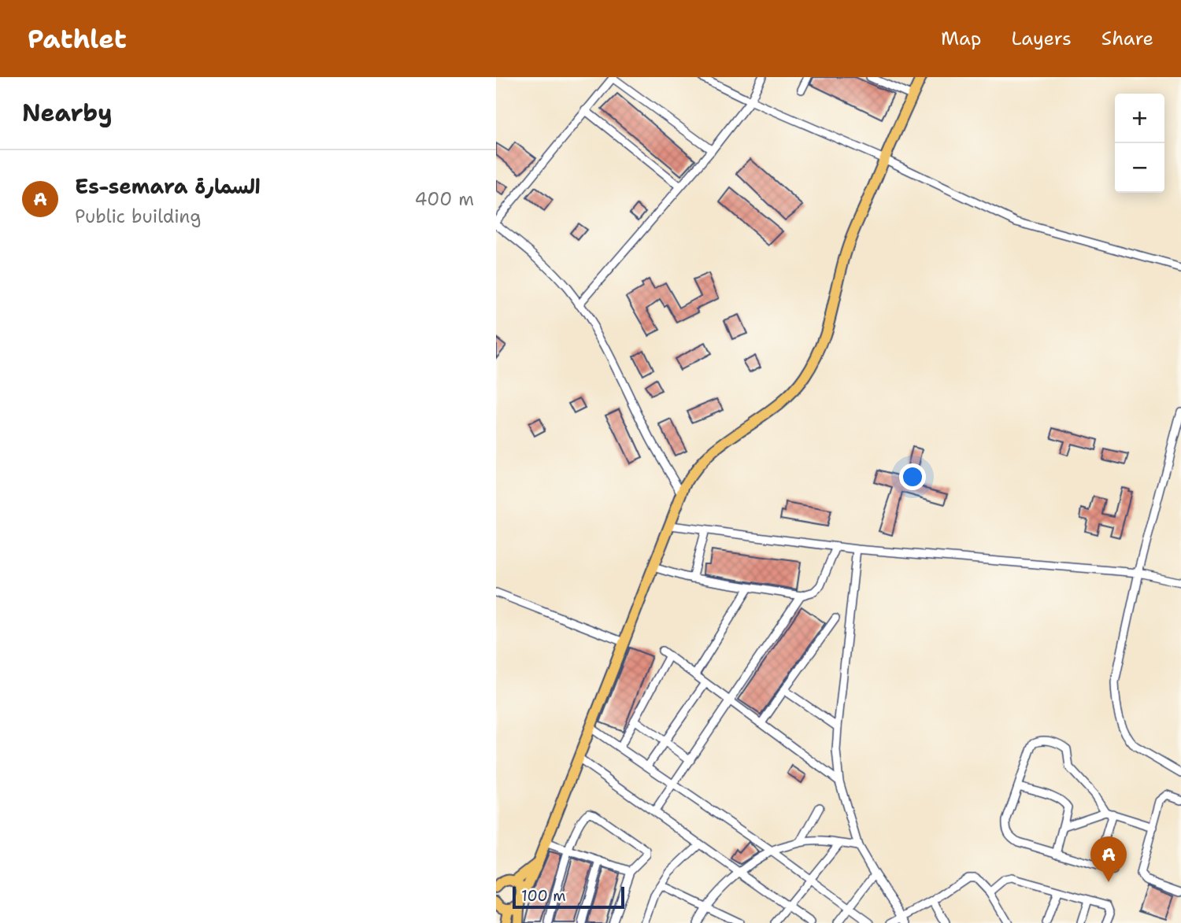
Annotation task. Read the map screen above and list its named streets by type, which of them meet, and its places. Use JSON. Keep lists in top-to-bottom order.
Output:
{
  "scale_bar": "100 m",
  "page": {
    "header": "Pathlet",
    "nav": ["Map", "Layers", "Share"],
    "heading": "Nearby",
    "map_buttons": ["+", "−"],
    "list": [
      {
        "mark": "A",
        "name": "Es-semara السمارة",
        "note": "Public building",
        "value": "400 m"
      }
    ],
    "pins": "A",
    "scale": "100 m"
  }
}
